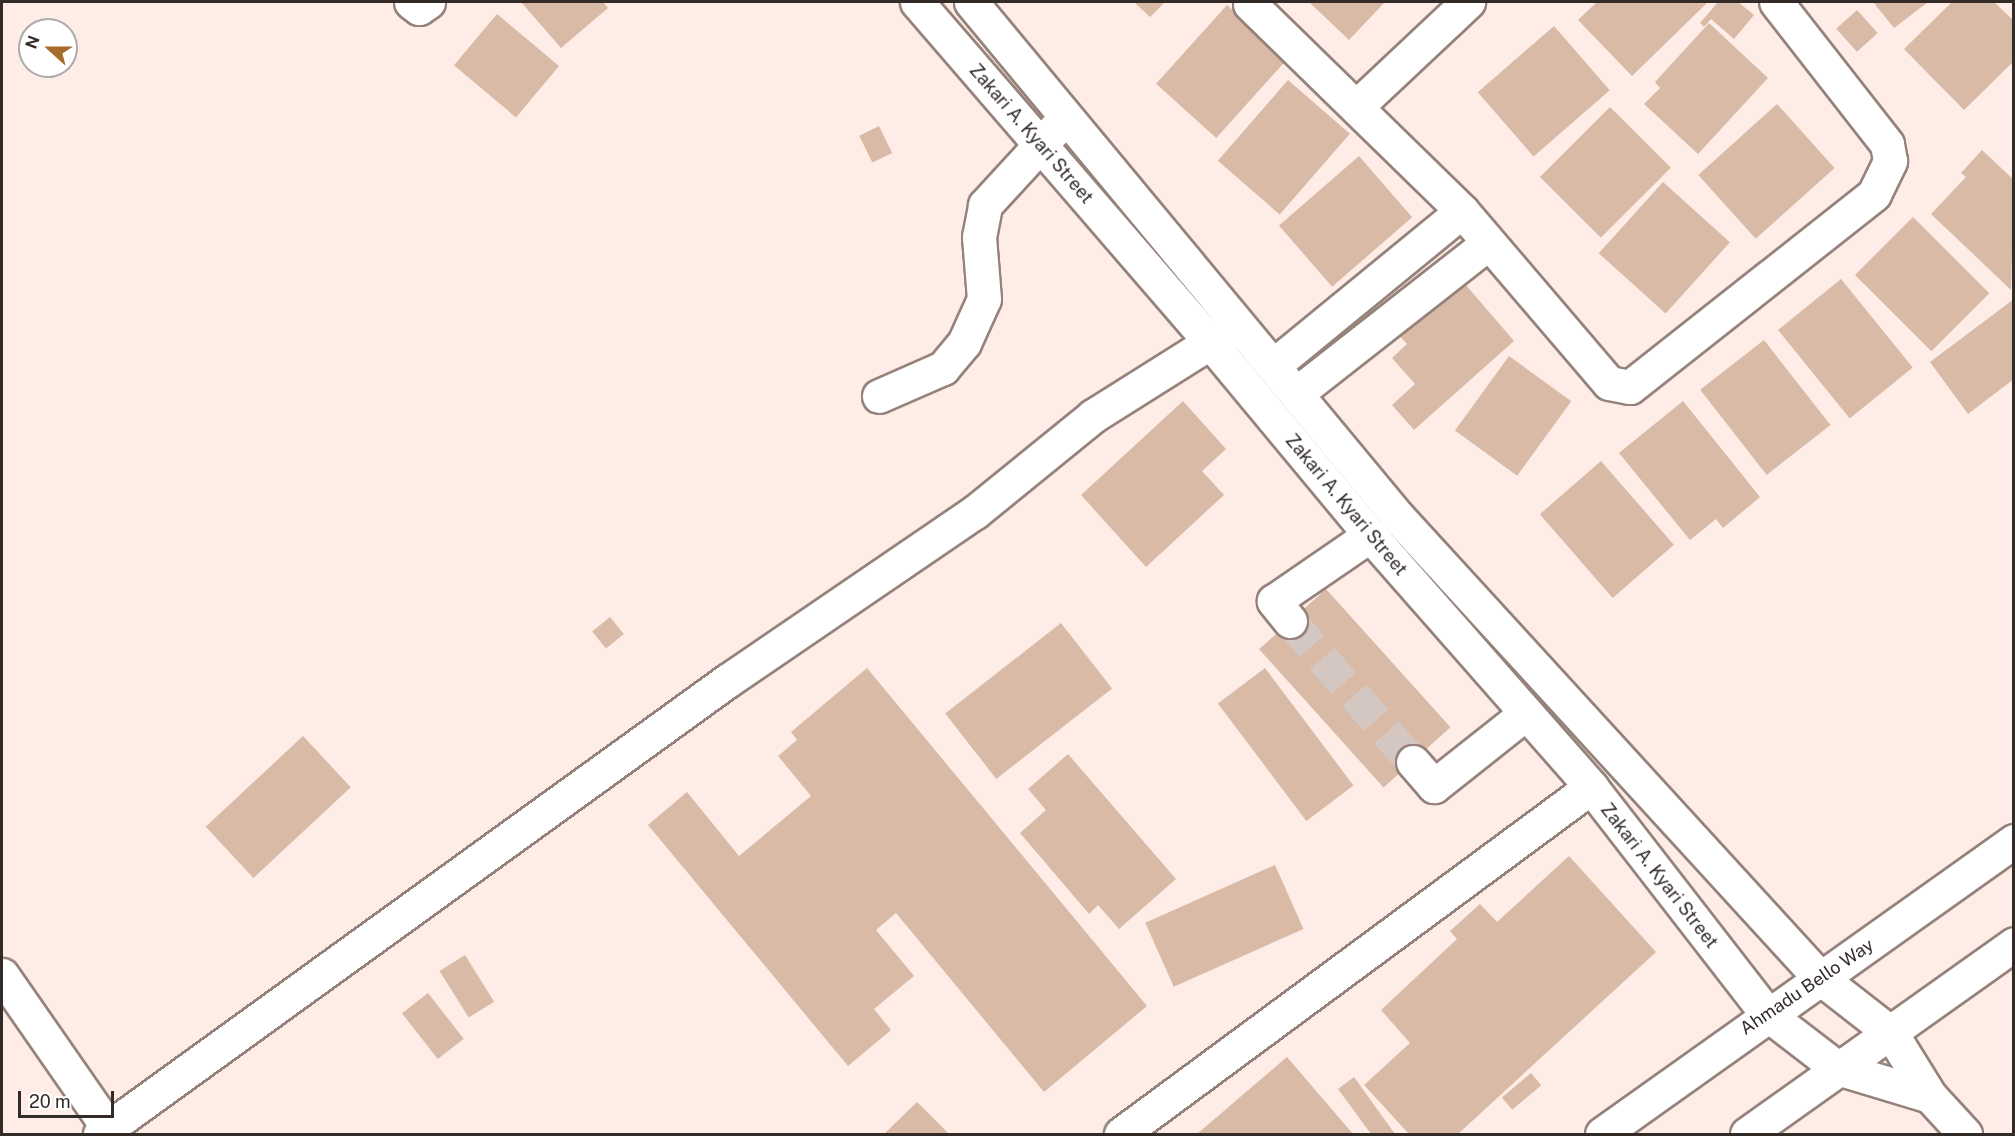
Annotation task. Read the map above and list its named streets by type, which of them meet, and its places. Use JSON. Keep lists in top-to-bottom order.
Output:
{
  "streets": {
    "street": ["Zakari A. Kyari Street", "Ahmadu Bello Way"]
  },
  "crossings": [
    ["Zakari A. Kyari Street", "Ahmadu Bello Way"]
  ],
  "scale_bar": "20 m",
  "north": "left"
}
